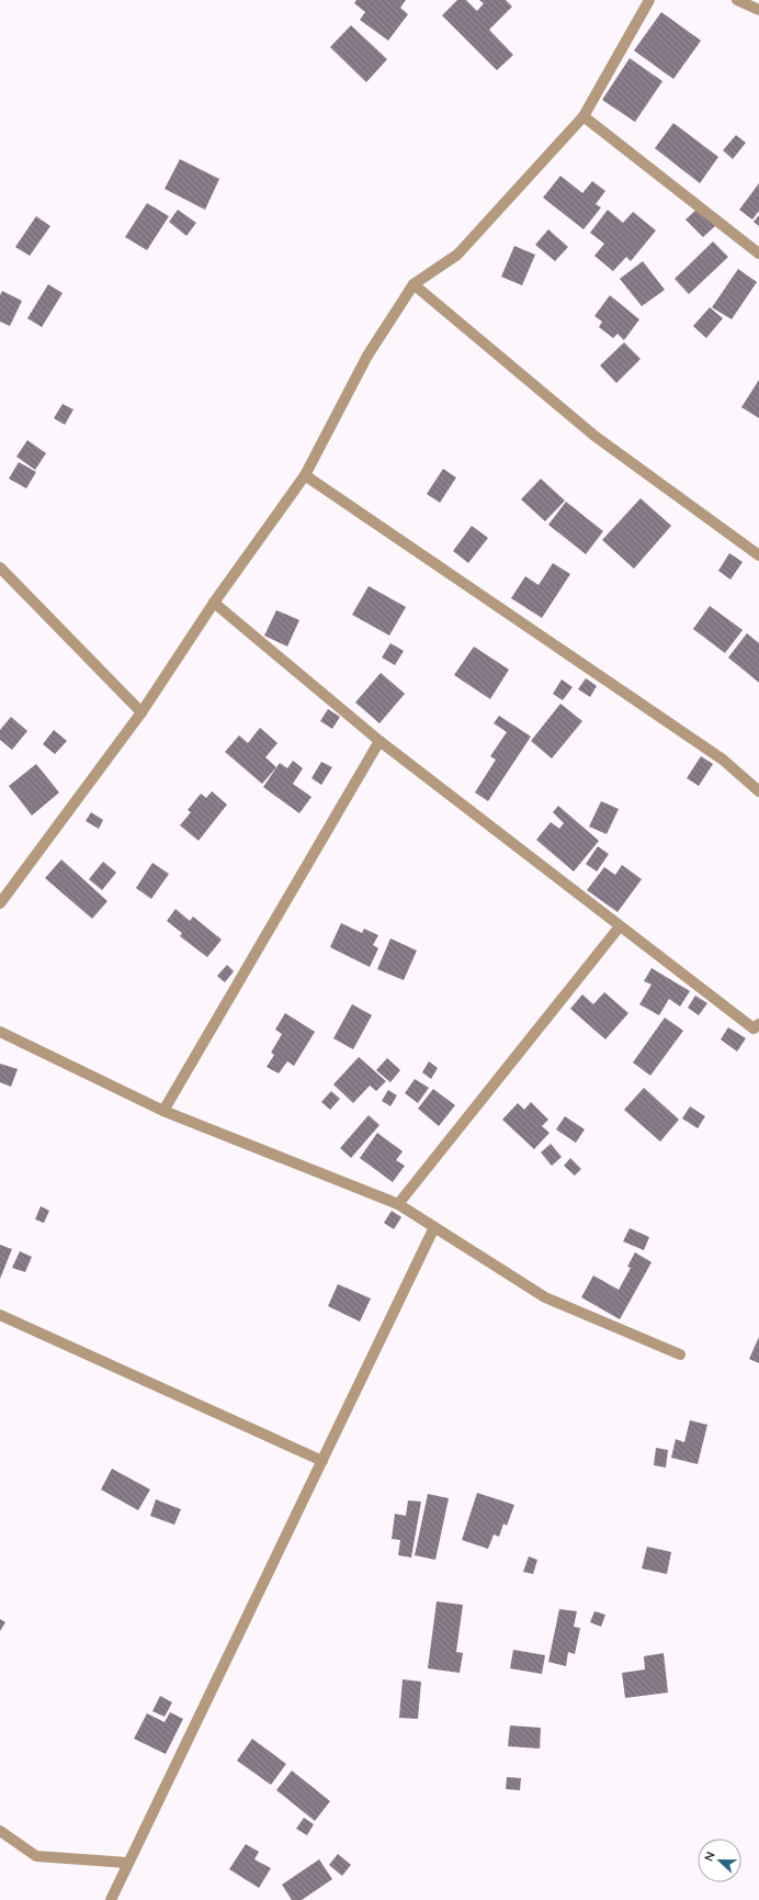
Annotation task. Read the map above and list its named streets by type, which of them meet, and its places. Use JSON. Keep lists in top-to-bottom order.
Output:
{
  "north": "left"
}
